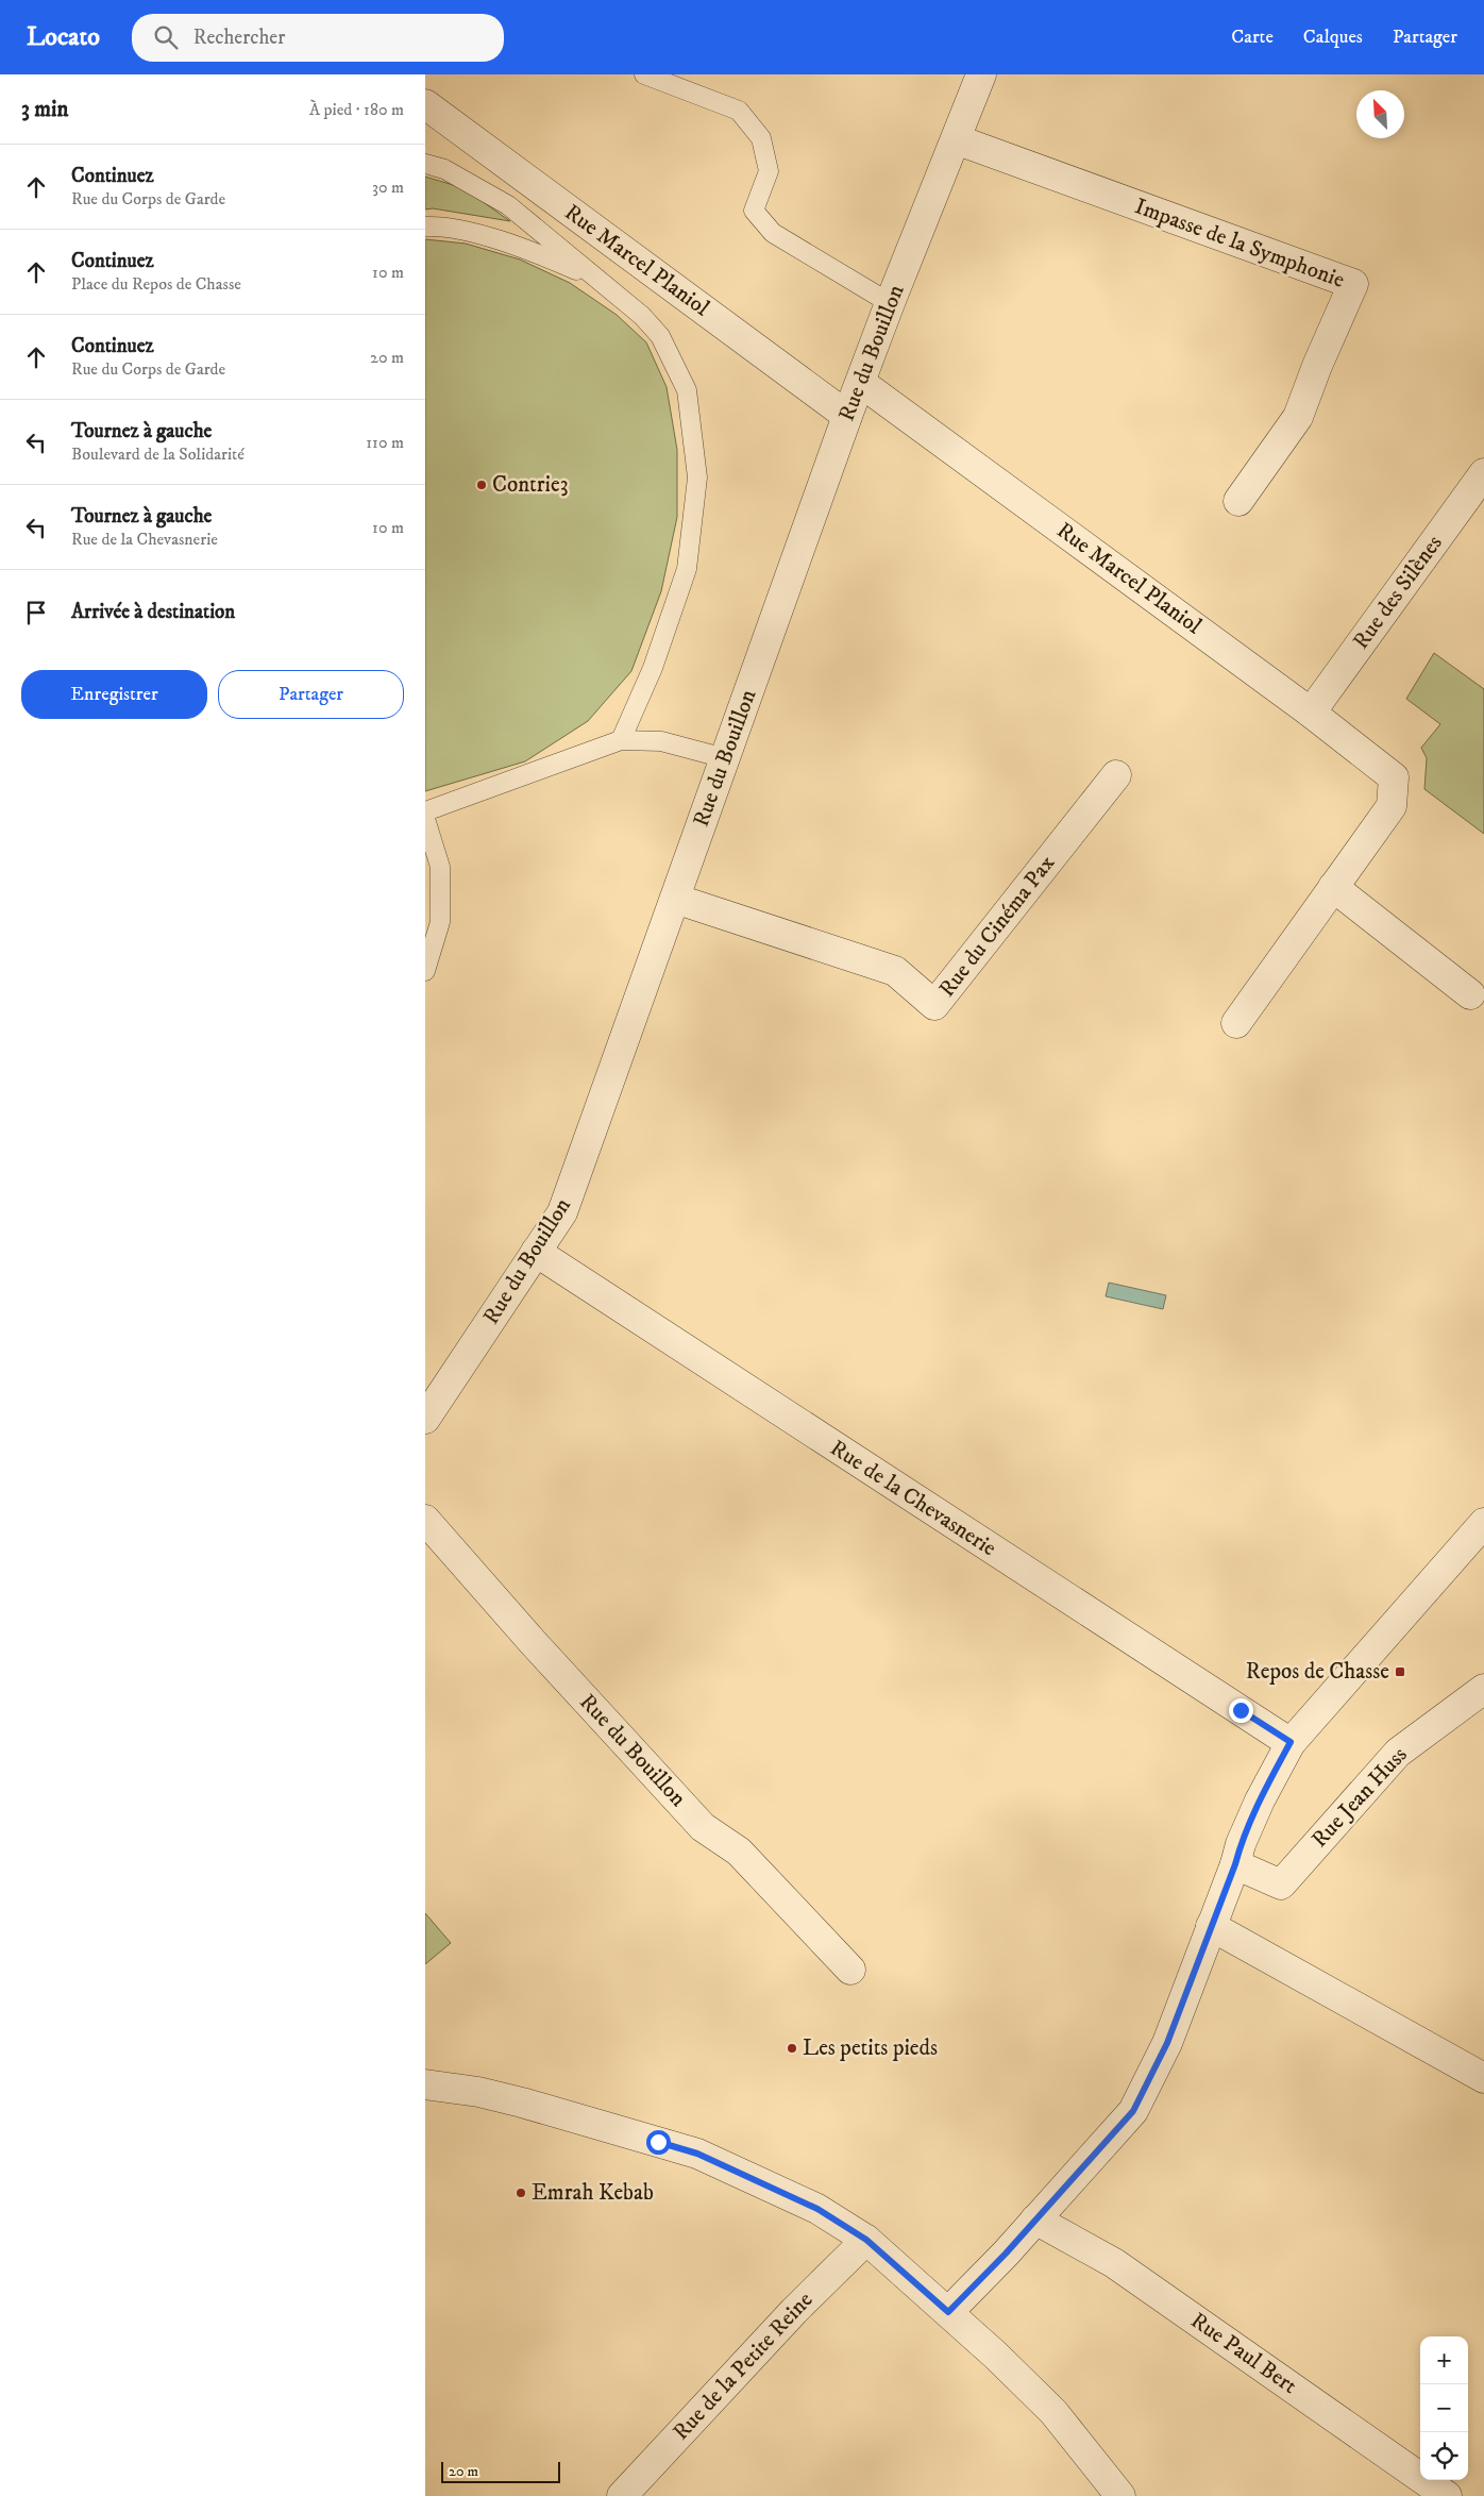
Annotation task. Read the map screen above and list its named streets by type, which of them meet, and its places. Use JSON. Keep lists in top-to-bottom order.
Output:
{
  "streets": {
    "street": [
      "Impasse de la Symphonie",
      "Rue Marcel Planiol",
      "Rue du Bouillon",
      "Rue des Silènes",
      "Rue du Cinéma Pax",
      "Rue de la Chevasnerie",
      "Rue Jean Huss",
      "Rue Paul Bert",
      "Rue de la Petite Reine"
    ]
  },
  "crossings": [
    ["Impasse de la Symphonie", "Rue du Bouillon"],
    ["Rue Marcel Planiol", "Rue du Bouillon"],
    ["Rue Marcel Planiol", "Rue des Silènes"],
    ["Rue du Bouillon", "Rue du Cinéma Pax"],
    ["Rue du Bouillon", "Rue de la Chevasnerie"]
  ],
  "places": {
    "other": ["Contrie3", "Les petits pieds", "Emrah Kebab"],
    "transit": ["Repos de Chasse"]
  },
  "scale_bar": "20 m",
  "north": "top left",
  "page": {
    "header": "Locato",
    "search": "Rechercher",
    "nav": ["Carte", "Calques", "Partager"],
    "heading": ["3 min", "À pied · 180 m"],
    "list": [
      ["Continuez", "Rue du Corps de Garde", "30 m"],
      ["Continuez", "Place du Repos de Chasse", "10 m"],
      ["Continuez", "Rue du Corps de Garde", "20 m"],
      ["Tournez à gauche", "Boulevard de la Solidarité", "110 m"],
      ["Tournez à gauche", "Rue de la Chevasnerie", "10 m"],
      "Arrivée à destination"
    ],
    "buttons": ["Enregistrer", "Partager"],
    "map_buttons": ["+", "−"],
    "scale": "20 m"
  }
}
